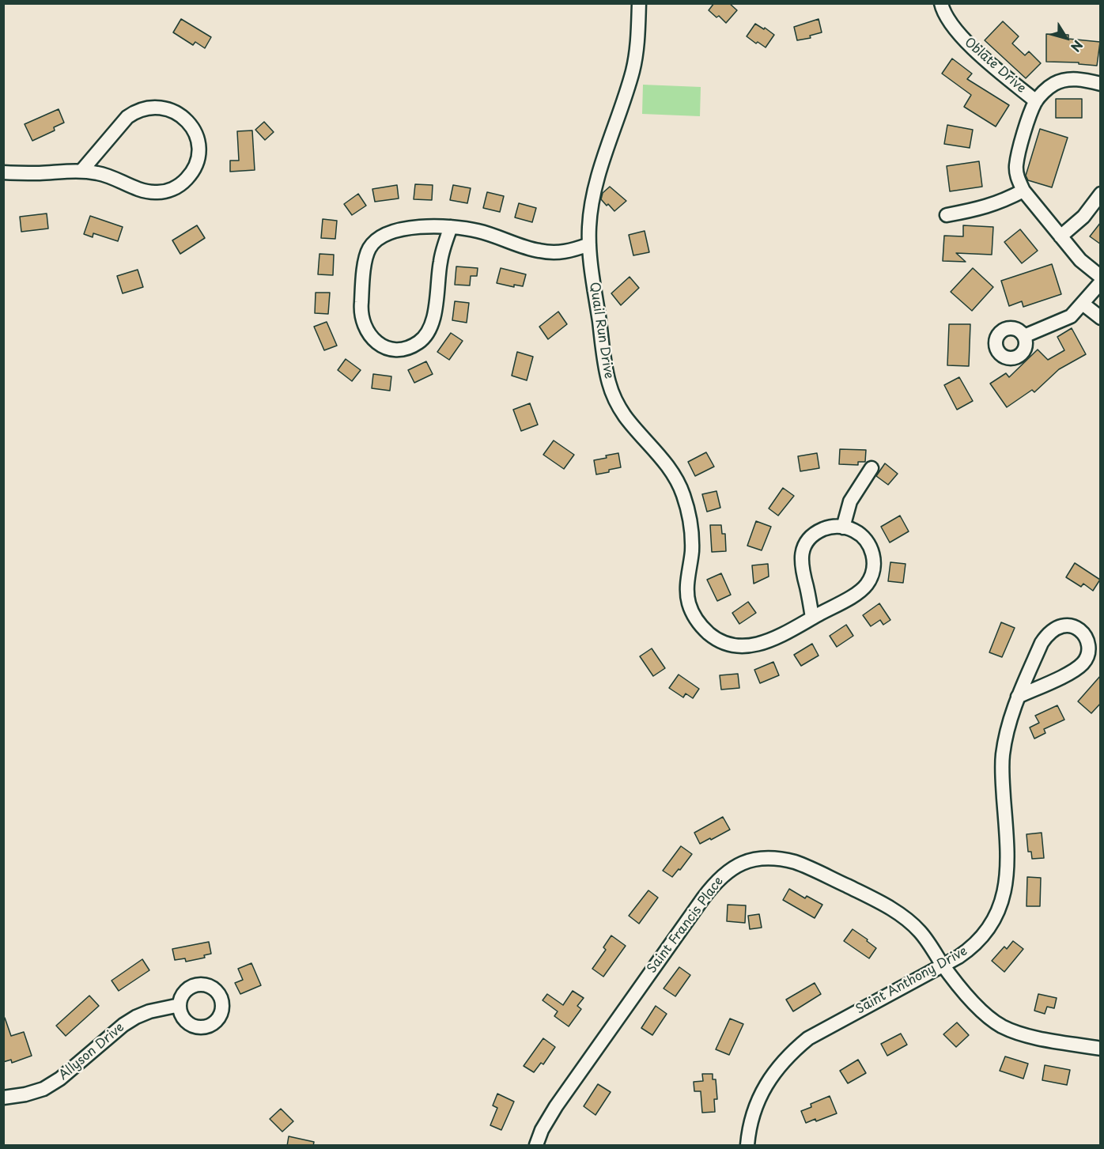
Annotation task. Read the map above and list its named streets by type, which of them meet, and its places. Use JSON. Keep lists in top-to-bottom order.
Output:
{
  "streets": {
    "street": [
      "Oblate Drive",
      "Quail Run Drive",
      "Saint Francis Place",
      "Saint Anthony Drive",
      "Allyson Drive"
    ]
  },
  "crossings": [
    ["Saint Francis Place", "Saint Anthony Drive"]
  ],
  "north": "bottom right"
}
